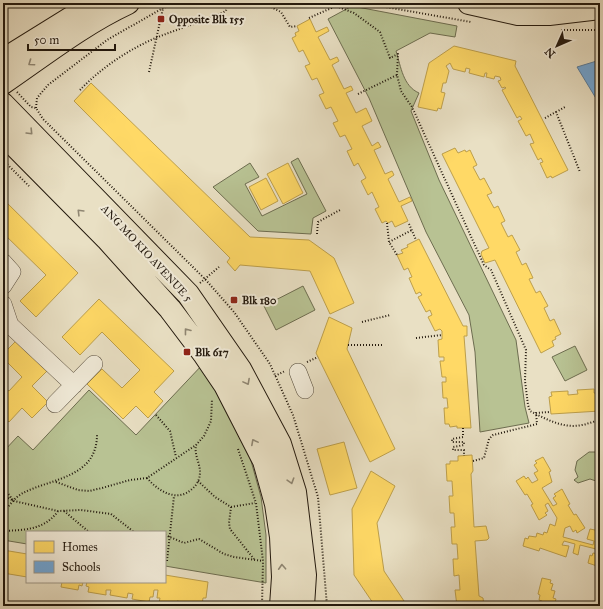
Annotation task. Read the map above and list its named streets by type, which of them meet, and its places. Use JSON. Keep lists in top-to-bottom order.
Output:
{
  "streets": {
    "main road": ["ANG MO KIO AVENUE 5"]
  },
  "places": {
    "transit": ["Opposite Blk 155", "Blk 180", "Blk 617"]
  },
  "legend": ["Homes", "Schools"],
  "scale_bar": "50 m",
  "north": "bottom left"
}
